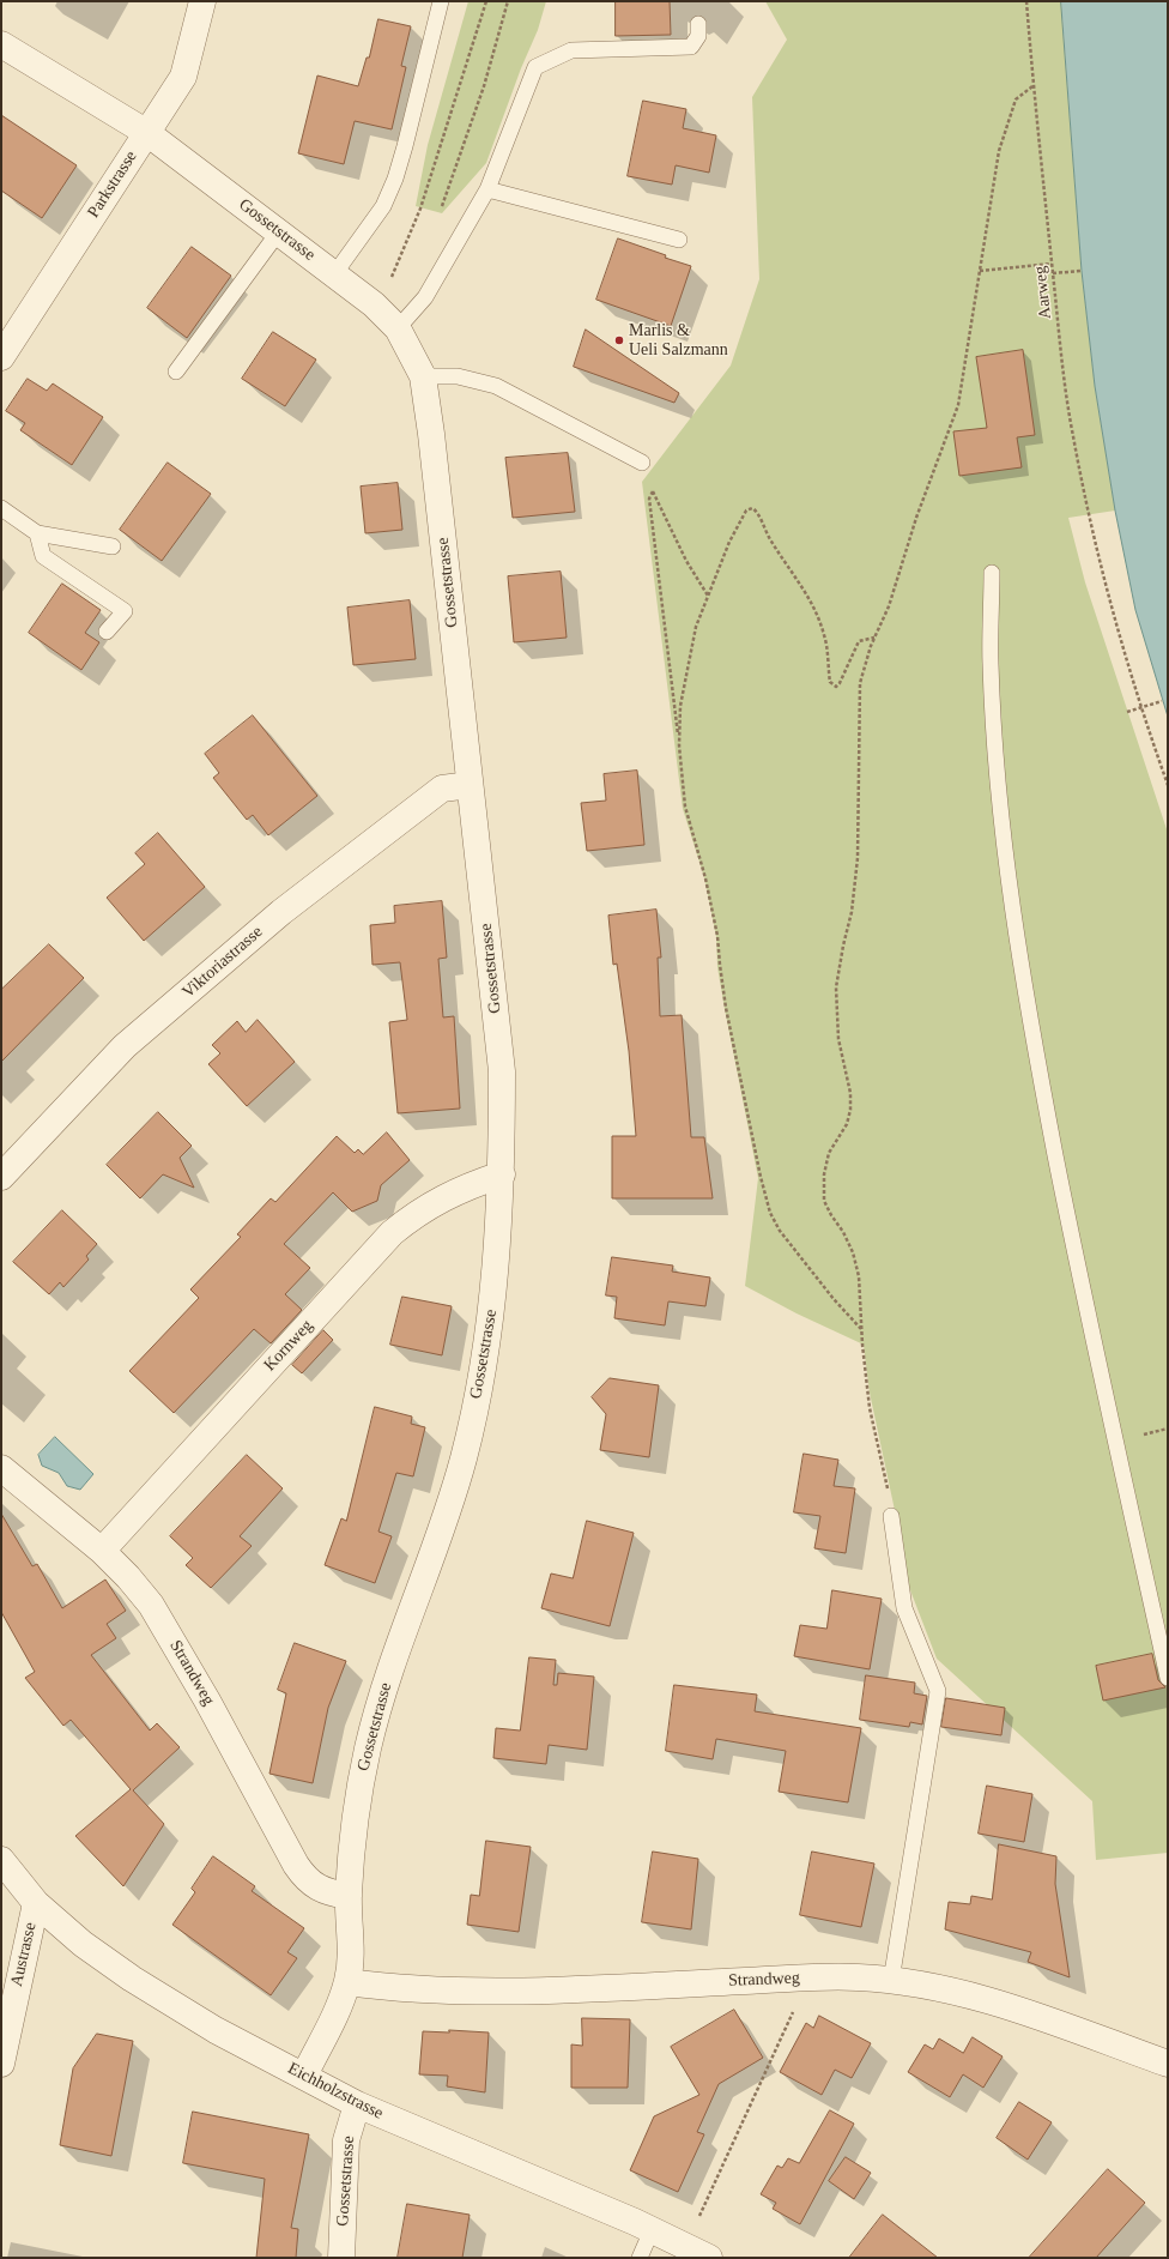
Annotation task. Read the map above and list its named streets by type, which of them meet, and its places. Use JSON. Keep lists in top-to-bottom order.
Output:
{
  "streets": {
    "street": [
      "Parkstrasse",
      "Gossetstrasse",
      "Viktoriastrasse",
      "Kornweg",
      "Strandweg",
      "Austrasse",
      "Eichholzstrasse"
    ],
    "path": ["Aarweg"]
  },
  "crossings": [
    ["Parkstrasse", "Gossetstrasse"],
    ["Gossetstrasse", "Viktoriastrasse"],
    ["Gossetstrasse", "Kornweg"],
    ["Gossetstrasse", "Strandweg"],
    ["Gossetstrasse", "Eichholzstrasse"],
    ["Kornweg", "Strandweg"],
    ["Austrasse", "Eichholzstrasse"]
  ],
  "places": ["Marlis & Ueli Salzmann"]
}
